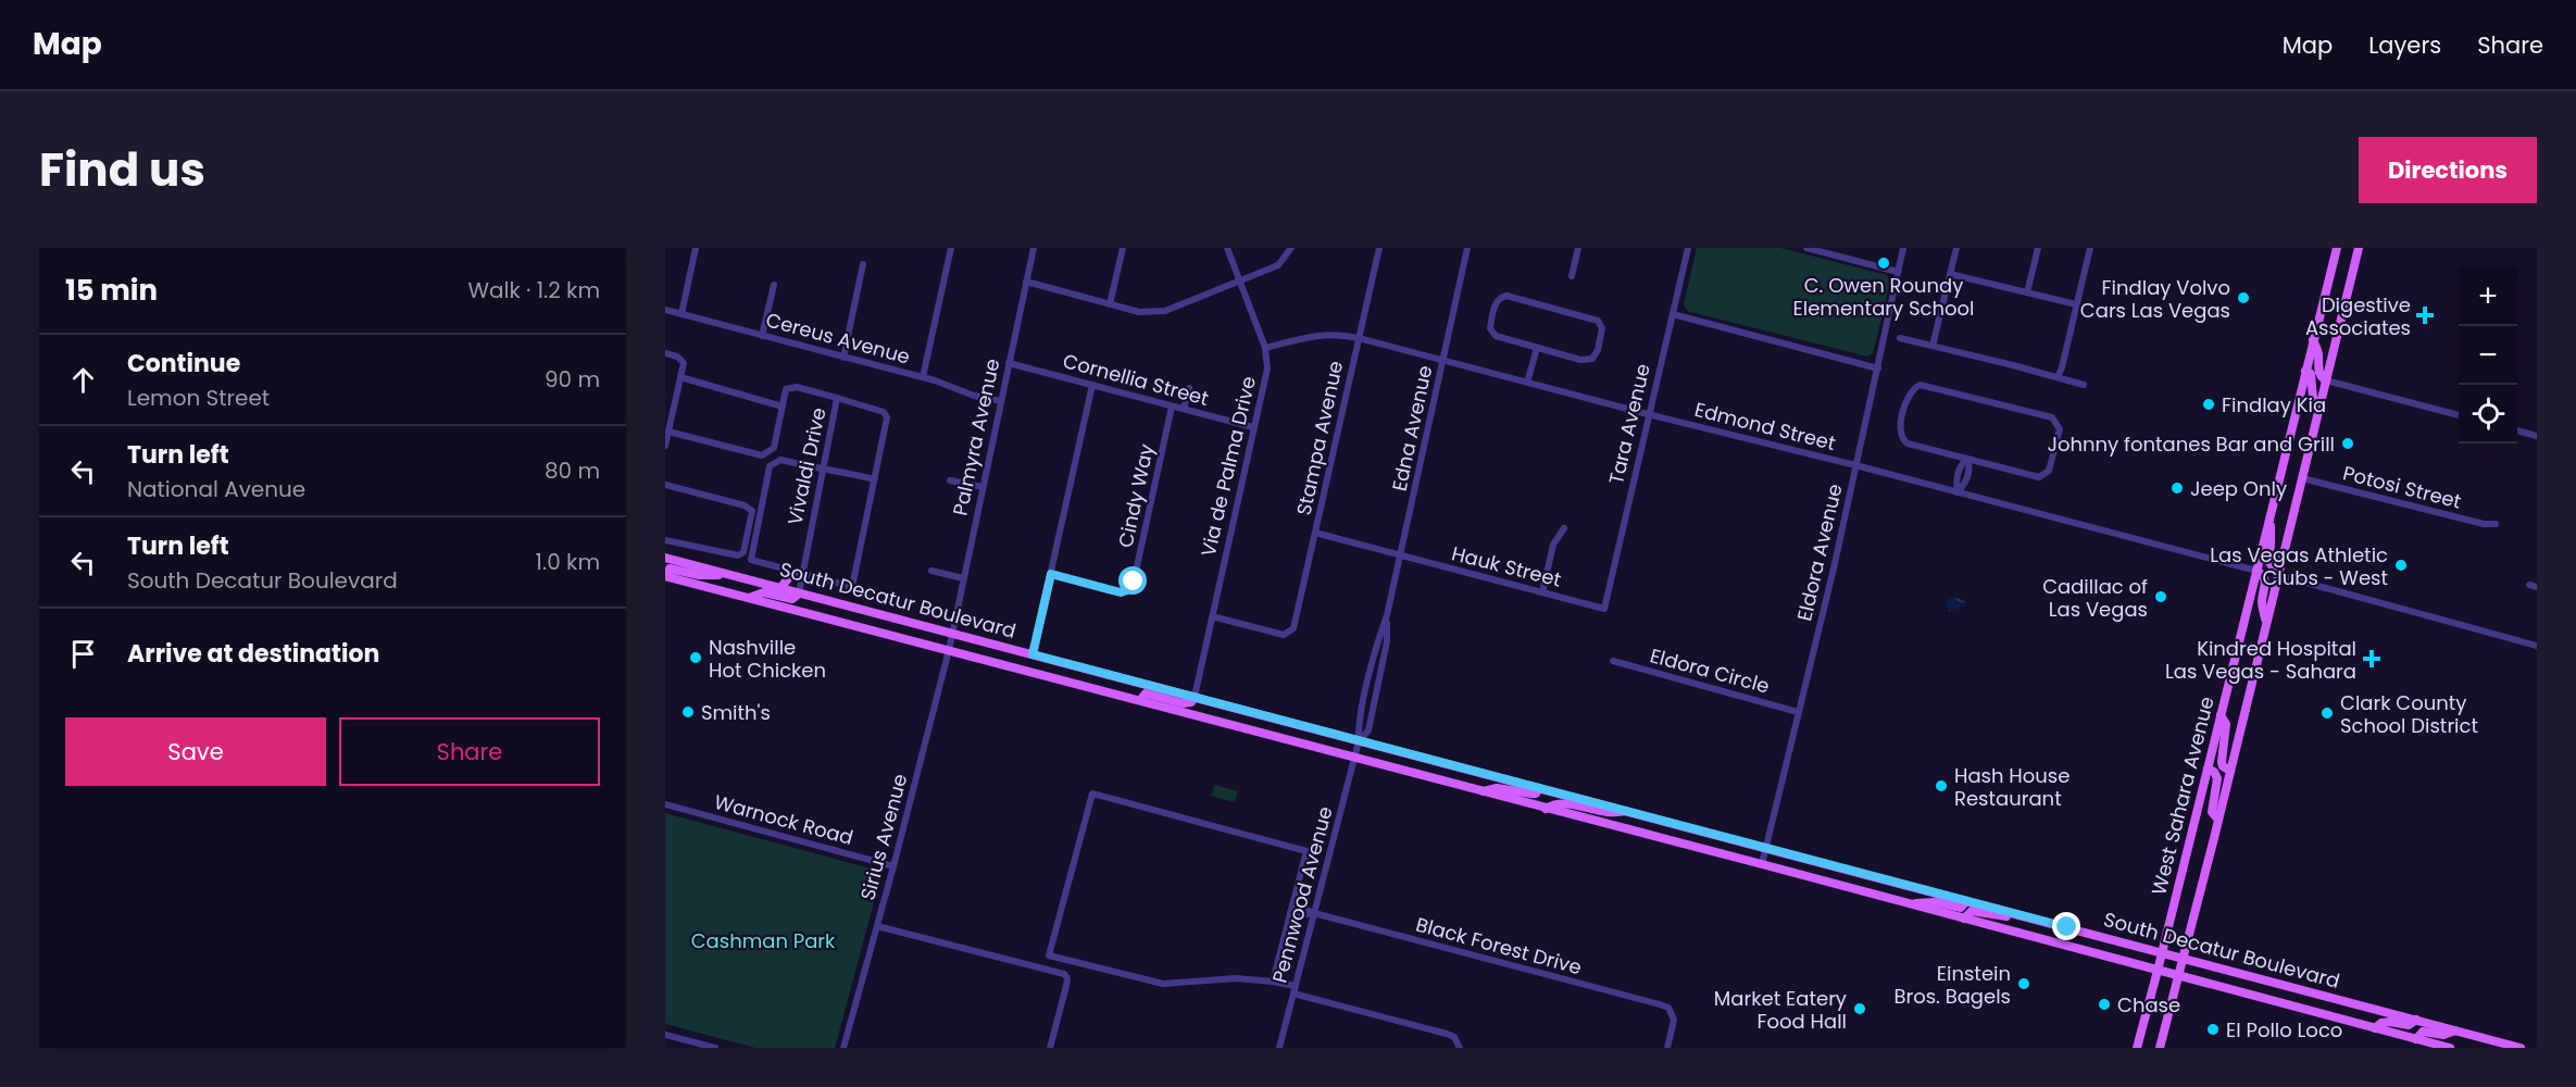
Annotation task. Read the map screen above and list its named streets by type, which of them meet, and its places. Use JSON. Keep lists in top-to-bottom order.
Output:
{
  "streets": {
    "main road": ["South Decatur Boulevard", "West Sahara Avenue"],
    "street": [
      "Cereus Avenue",
      "Cornellia Street",
      "Tara Avenue",
      "Edmond Street",
      "Edna Avenue",
      "Palmyra Avenue",
      "Stampa Avenue",
      "Vivaldi Drive",
      "Via de Palma Drive",
      "Potosi Street",
      "Cindy Way",
      "Eldora Avenue",
      "Hauk Street",
      "Eldora Circle",
      "Warnock Road",
      "Sirius Avenue",
      "Pennwood Avenue",
      "Black Forest Drive"
    ]
  },
  "crossings": [
    ["Cereus Avenue", "Palmyra Avenue"],
    ["Cornellia Street", "Palmyra Avenue"],
    ["Cornellia Street", "Via de Palma Drive"],
    ["Cornellia Street", "Cindy Way"],
    ["Tara Avenue", "Edmond Street"],
    ["Tara Avenue", "Hauk Street"],
    ["Edmond Street", "Edna Avenue"],
    ["Edmond Street", "Stampa Avenue"],
    ["Edmond Street", "Via de Palma Drive"],
    ["Edmond Street", "Eldora Avenue"],
    ["Edmond Street", "West Sahara Avenue"],
    ["Edna Avenue", "Hauk Street"],
    ["Edna Avenue", "South Decatur Boulevard"],
    ["Edna Avenue", "Pennwood Avenue"],
    ["Palmyra Avenue", "South Decatur Boulevard"],
    ["Palmyra Avenue", "Sirius Avenue"],
    ["Stampa Avenue", "Via de Palma Drive"],
    ["Stampa Avenue", "Hauk Street"],
    ["Vivaldi Drive", "South Decatur Boulevard"],
    ["Via de Palma Drive", "South Decatur Boulevard"],
    ["Potosi Street", "West Sahara Avenue"],
    ["Eldora Avenue", "South Decatur Boulevard"],
    ["Eldora Avenue", "Eldora Circle"],
    ["South Decatur Boulevard", "West Sahara Avenue"],
    ["South Decatur Boulevard", "Sirius Avenue"],
    ["South Decatur Boulevard", "Pennwood Avenue"],
    ["Warnock Road", "Sirius Avenue"],
    ["Pennwood Avenue", "Black Forest Drive"]
  ],
  "parks": ["Cashman Park"],
  "places": {
    "other": [
      "C. Owen Roundy Elementary School",
      "Findlay Volvo Cars Las Vegas",
      "Findlay Kia",
      "Johnny fontanes Bar and Grill",
      "Jeep Only",
      "Las Vegas Athletic Clubs - West",
      "Cadillac of Las Vegas",
      "Nashville Hot Chicken",
      "Smith's",
      "Clark County School District",
      "Hash House Restaurant",
      "Einstein Bros. Bagels",
      "Chase",
      "Market Eatery Food Hall",
      "El Pollo Loco"
    ],
    "health": ["Digestive Associates", "Kindred Hospital Las Vegas - Sahara"]
  },
  "page": {
    "header": "Map",
    "nav": ["Map", "Layers", "Share"],
    "title": "Find us",
    "buttons": [
      "Directions",
      ["Save", "Share"]
    ],
    "heading": ["15 min", "Walk · 1.2 km"],
    "map_buttons": ["+", "−"],
    "list": [
      ["Continue", "Lemon Street", "90 m"],
      ["Turn left", "National Avenue", "80 m"],
      ["Turn left", "South Decatur Boulevard", "1.0 km"],
      "Arrive at destination"
    ]
  }
}
